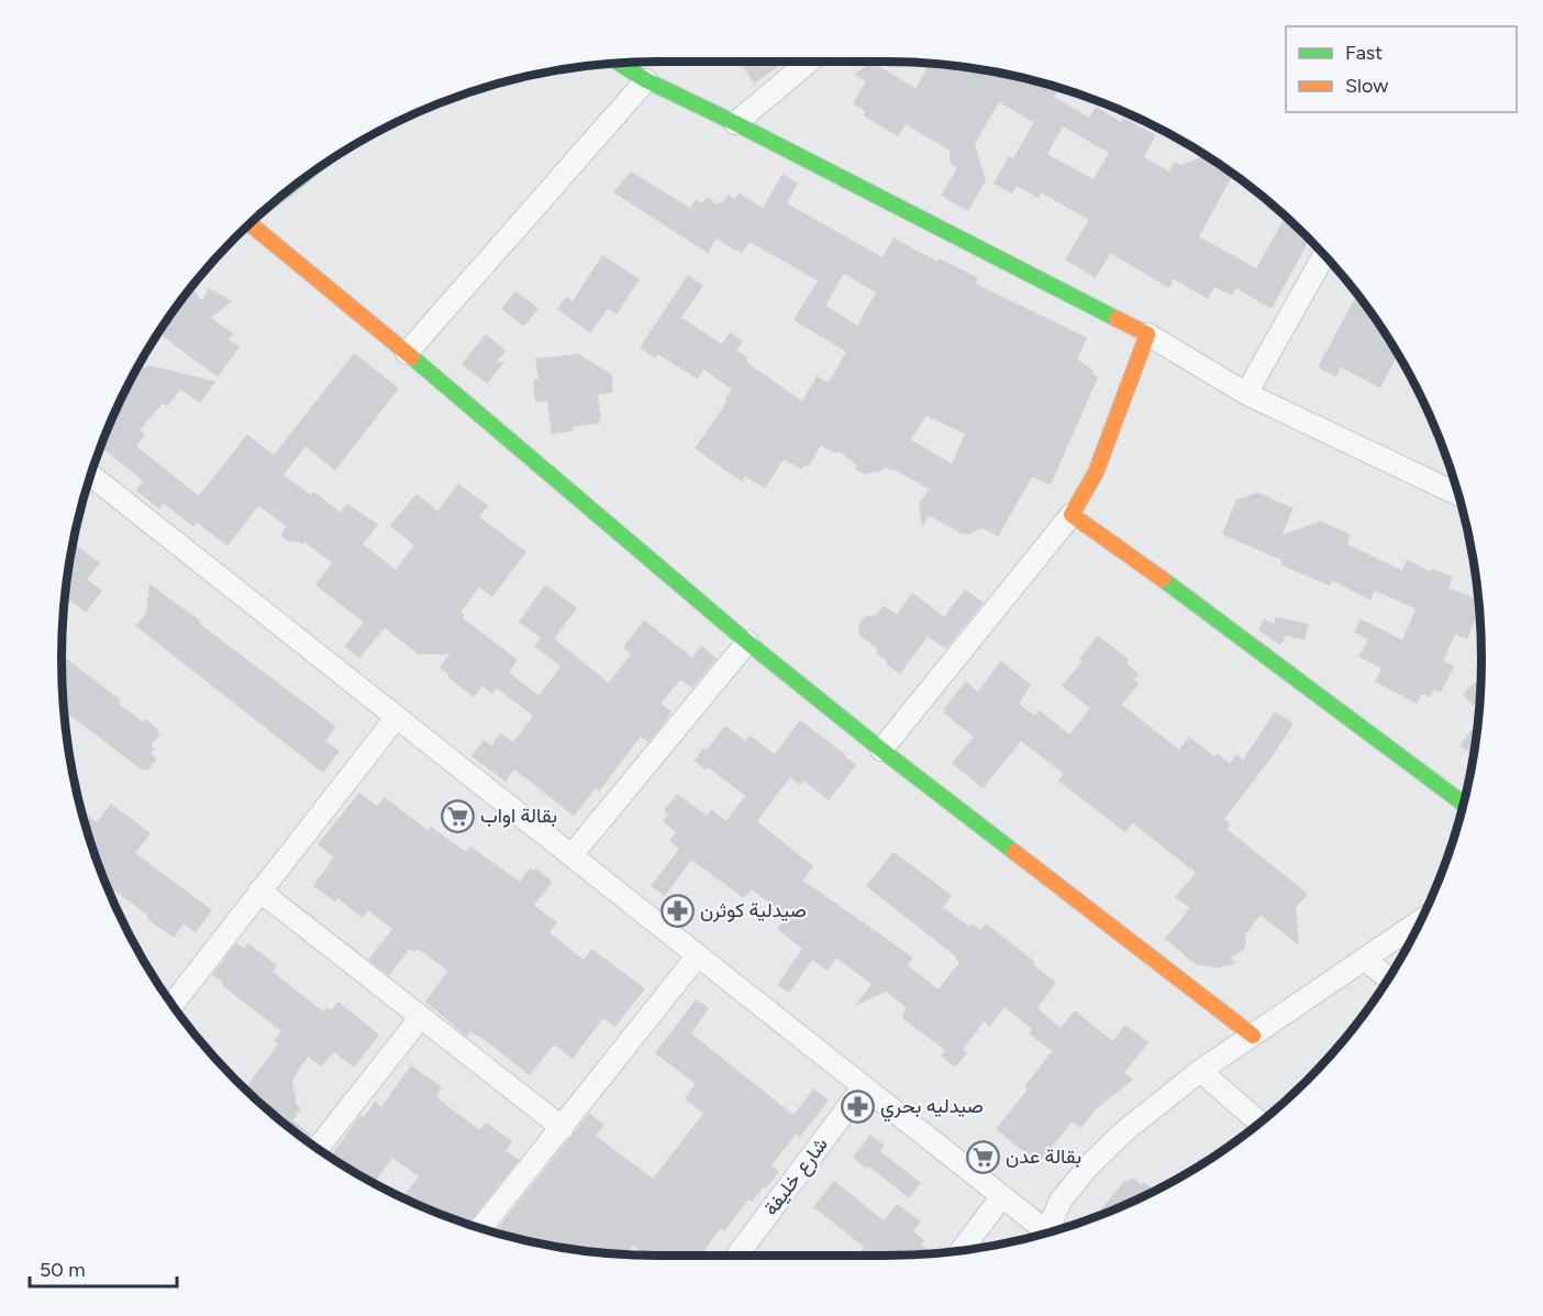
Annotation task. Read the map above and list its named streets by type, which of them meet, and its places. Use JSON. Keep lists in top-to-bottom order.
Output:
{
  "streets": {
    "street": ["شارع خليفة"]
  },
  "places": {
    "supermarket": ["بقالة اواب", "بقالة عدن"],
    "pharmacy": ["صيدلية كوثرن", "صيدليه بحري"]
  },
  "legend": ["Fast", "Slow"],
  "scale_bar": "50 m"
}
